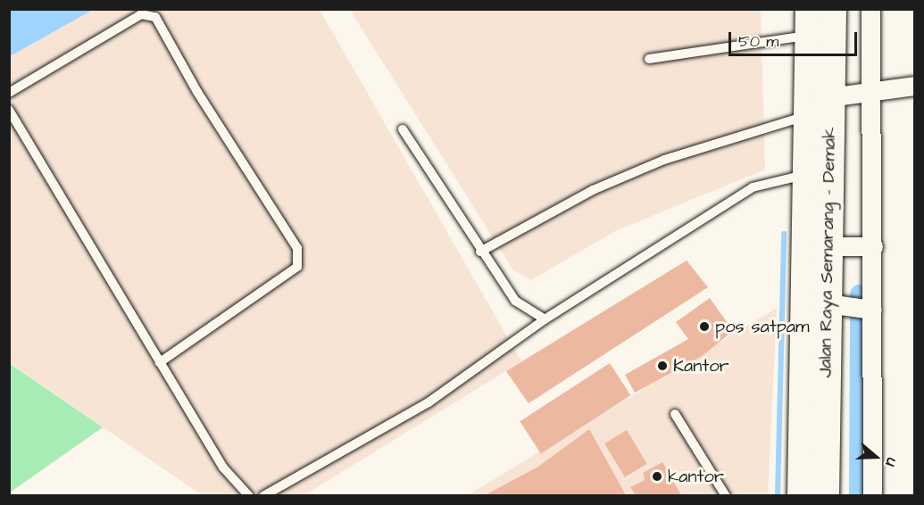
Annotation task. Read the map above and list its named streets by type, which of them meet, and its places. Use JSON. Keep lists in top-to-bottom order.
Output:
{
  "streets": {
    "highway": ["Jalan Raya Semarang - Demak"]
  },
  "places": ["pos satpam", "Kantor", "kantor"],
  "scale_bar": "50 m",
  "north": "right"
}
